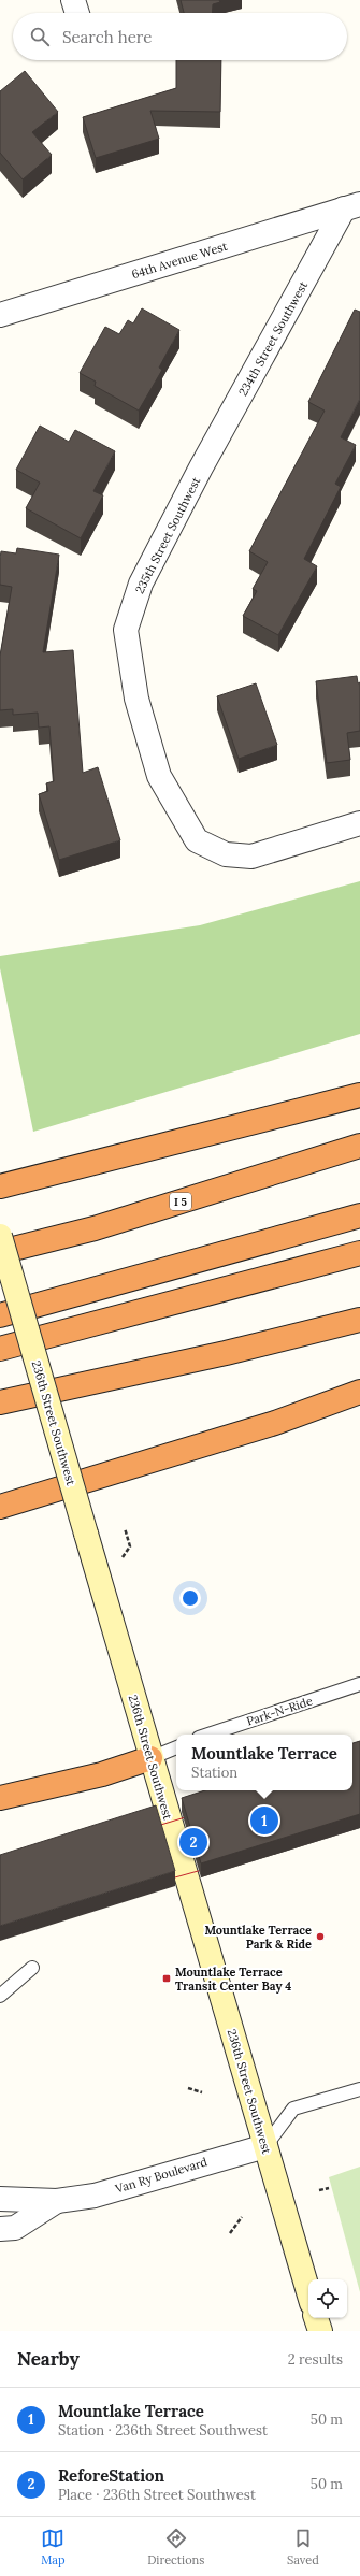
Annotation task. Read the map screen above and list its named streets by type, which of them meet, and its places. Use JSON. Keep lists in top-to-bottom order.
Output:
{
  "streets": {
    "highway": ["I 5"],
    "main road": ["236th Street Southwest"],
    "street": [
      "64th Avenue West",
      "234th Street Southwest",
      "235th Street Southwest",
      "Van Ry Boulevard"
    ],
    "lane": ["Park-N-Ride"]
  },
  "crossings": [
    ["64th Avenue West", "234th Street Southwest"],
    ["234th Street Southwest", "235th Street Southwest"],
    ["236th Street Southwest", "Van Ry Boulevard"]
  ],
  "places": {
    "other": ["Mountlake Terrace Park & Ride"],
    "transit": ["Mountlake Terrace Transit Center Bay 4"]
  },
  "page": {
    "search": "Search here",
    "popup": ["Mountlake Terrace", "Station"],
    "pins": ["1", "2"],
    "heading": ["Nearby", "2 results"],
    "list": [
      {
        "mark": "1",
        "name": "Mountlake Terrace",
        "note": "Station · 236th Street Southwest",
        "value": "50 m"
      },
      {
        "mark": "2",
        "name": "ReforeStation",
        "note": "Place · 236th Street Southwest",
        "value": "50 m"
      }
    ],
    "nav": ["Map", "Directions", "Saved"]
  }
}
